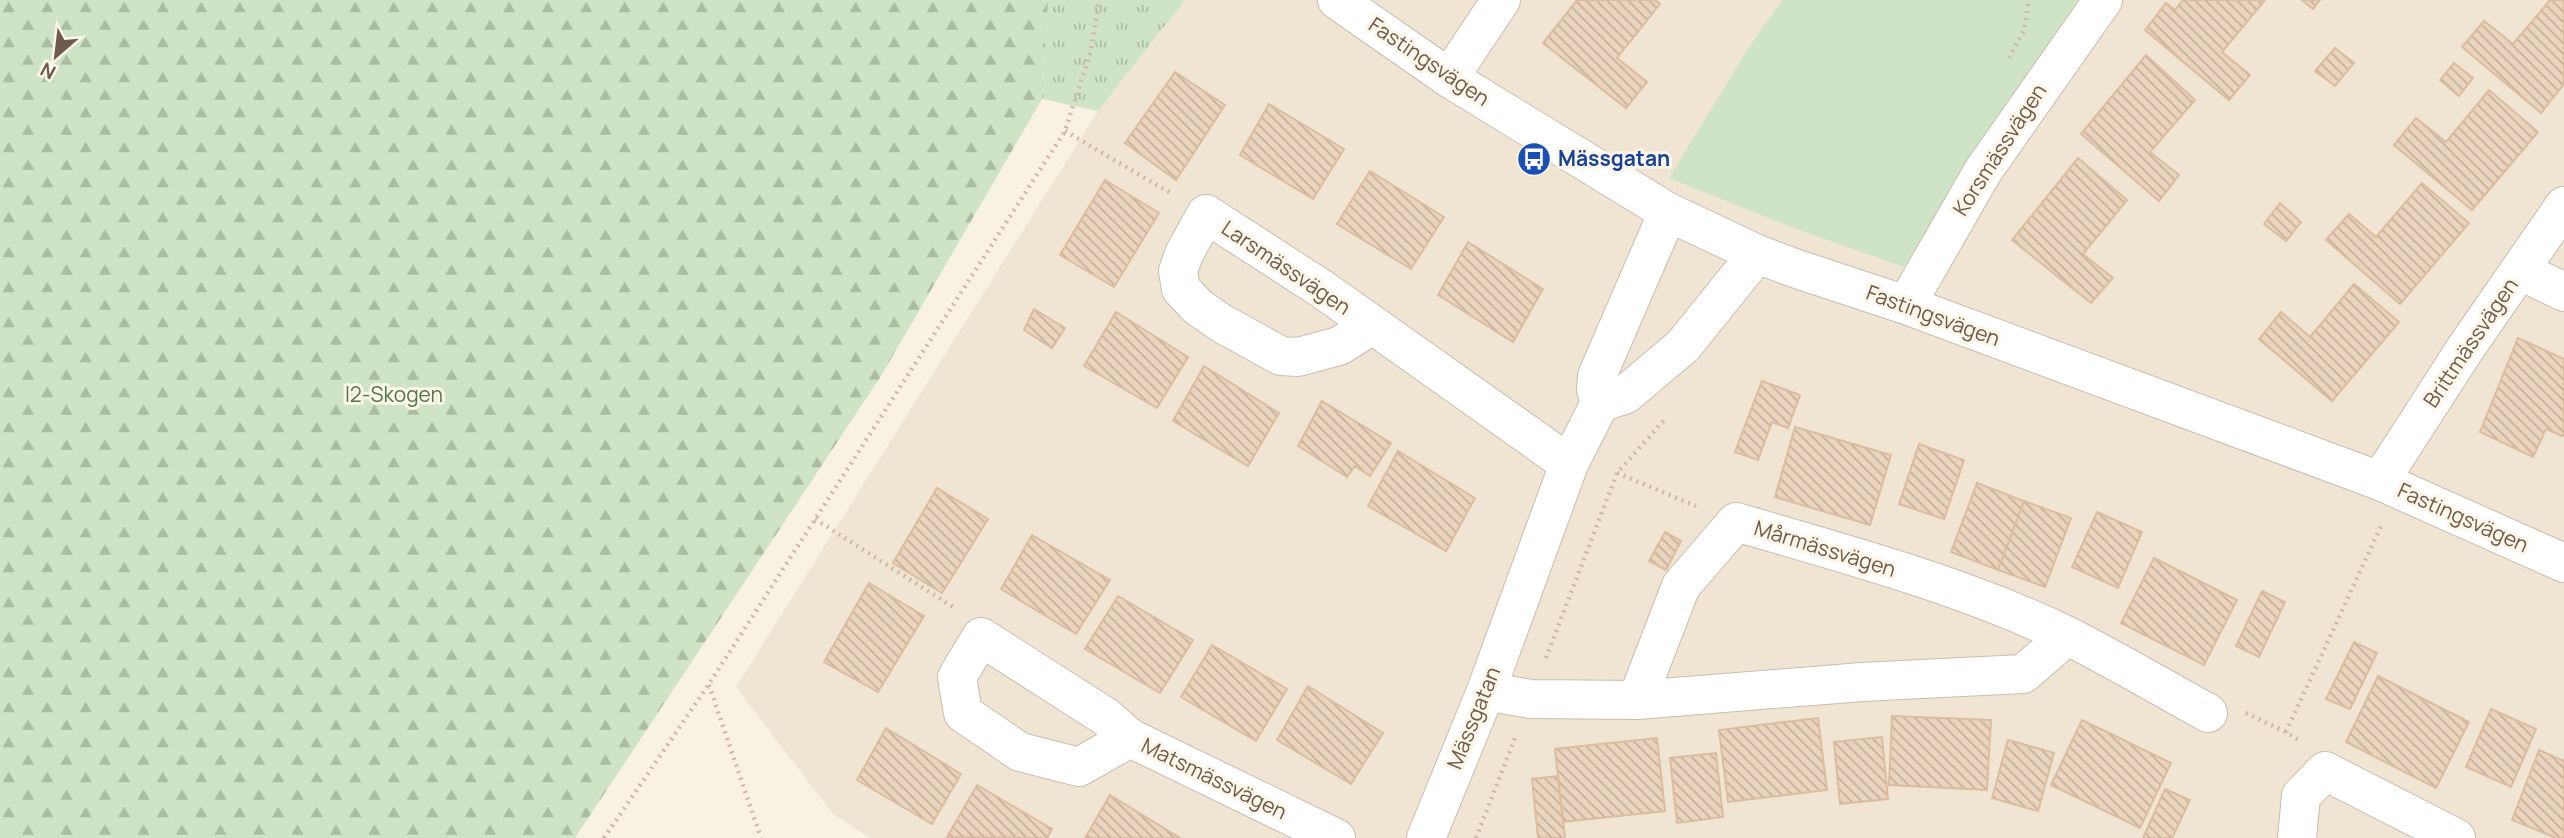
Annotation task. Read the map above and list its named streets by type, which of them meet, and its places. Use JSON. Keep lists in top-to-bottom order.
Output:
{
  "streets": {
    "street": [
      "Fastingsvägen",
      "Korsmässvägen",
      "Larsmässvägen",
      "Brittmässvägen",
      "Mårmässvägen",
      "Mässgatan",
      "Matsmässvägen"
    ]
  },
  "crossings": [
    ["Fastingsvägen", "Korsmässvägen"],
    ["Fastingsvägen", "Brittmässvägen"],
    ["Fastingsvägen", "Mässgatan"],
    ["Larsmässvägen", "Mässgatan"]
  ],
  "parks": ["I2-Skogen"],
  "places": {
    "bus stop": ["Mässgatan"]
  },
  "north": "bottom left"
}
